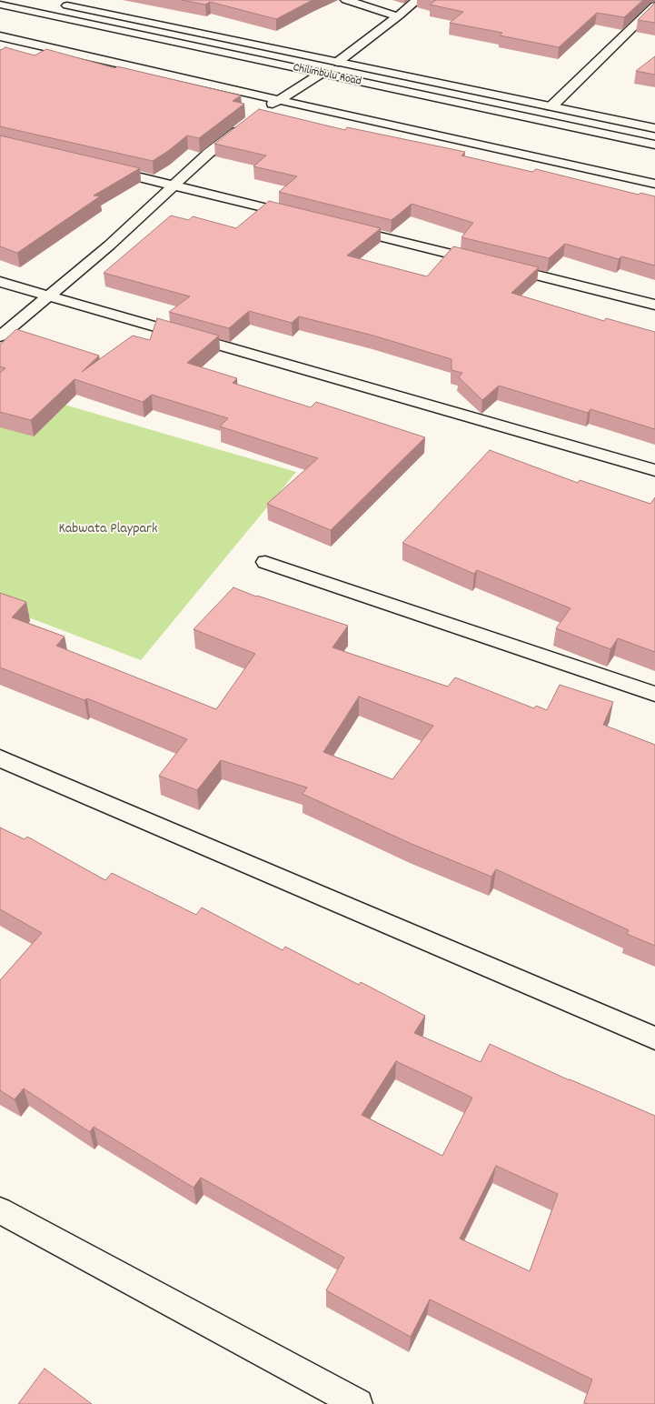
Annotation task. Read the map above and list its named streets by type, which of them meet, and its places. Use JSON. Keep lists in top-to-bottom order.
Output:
{
  "streets": {
    "street": ["Chilimbulu Road"]
  },
  "parks": ["Kabwata Playpark"]
}
